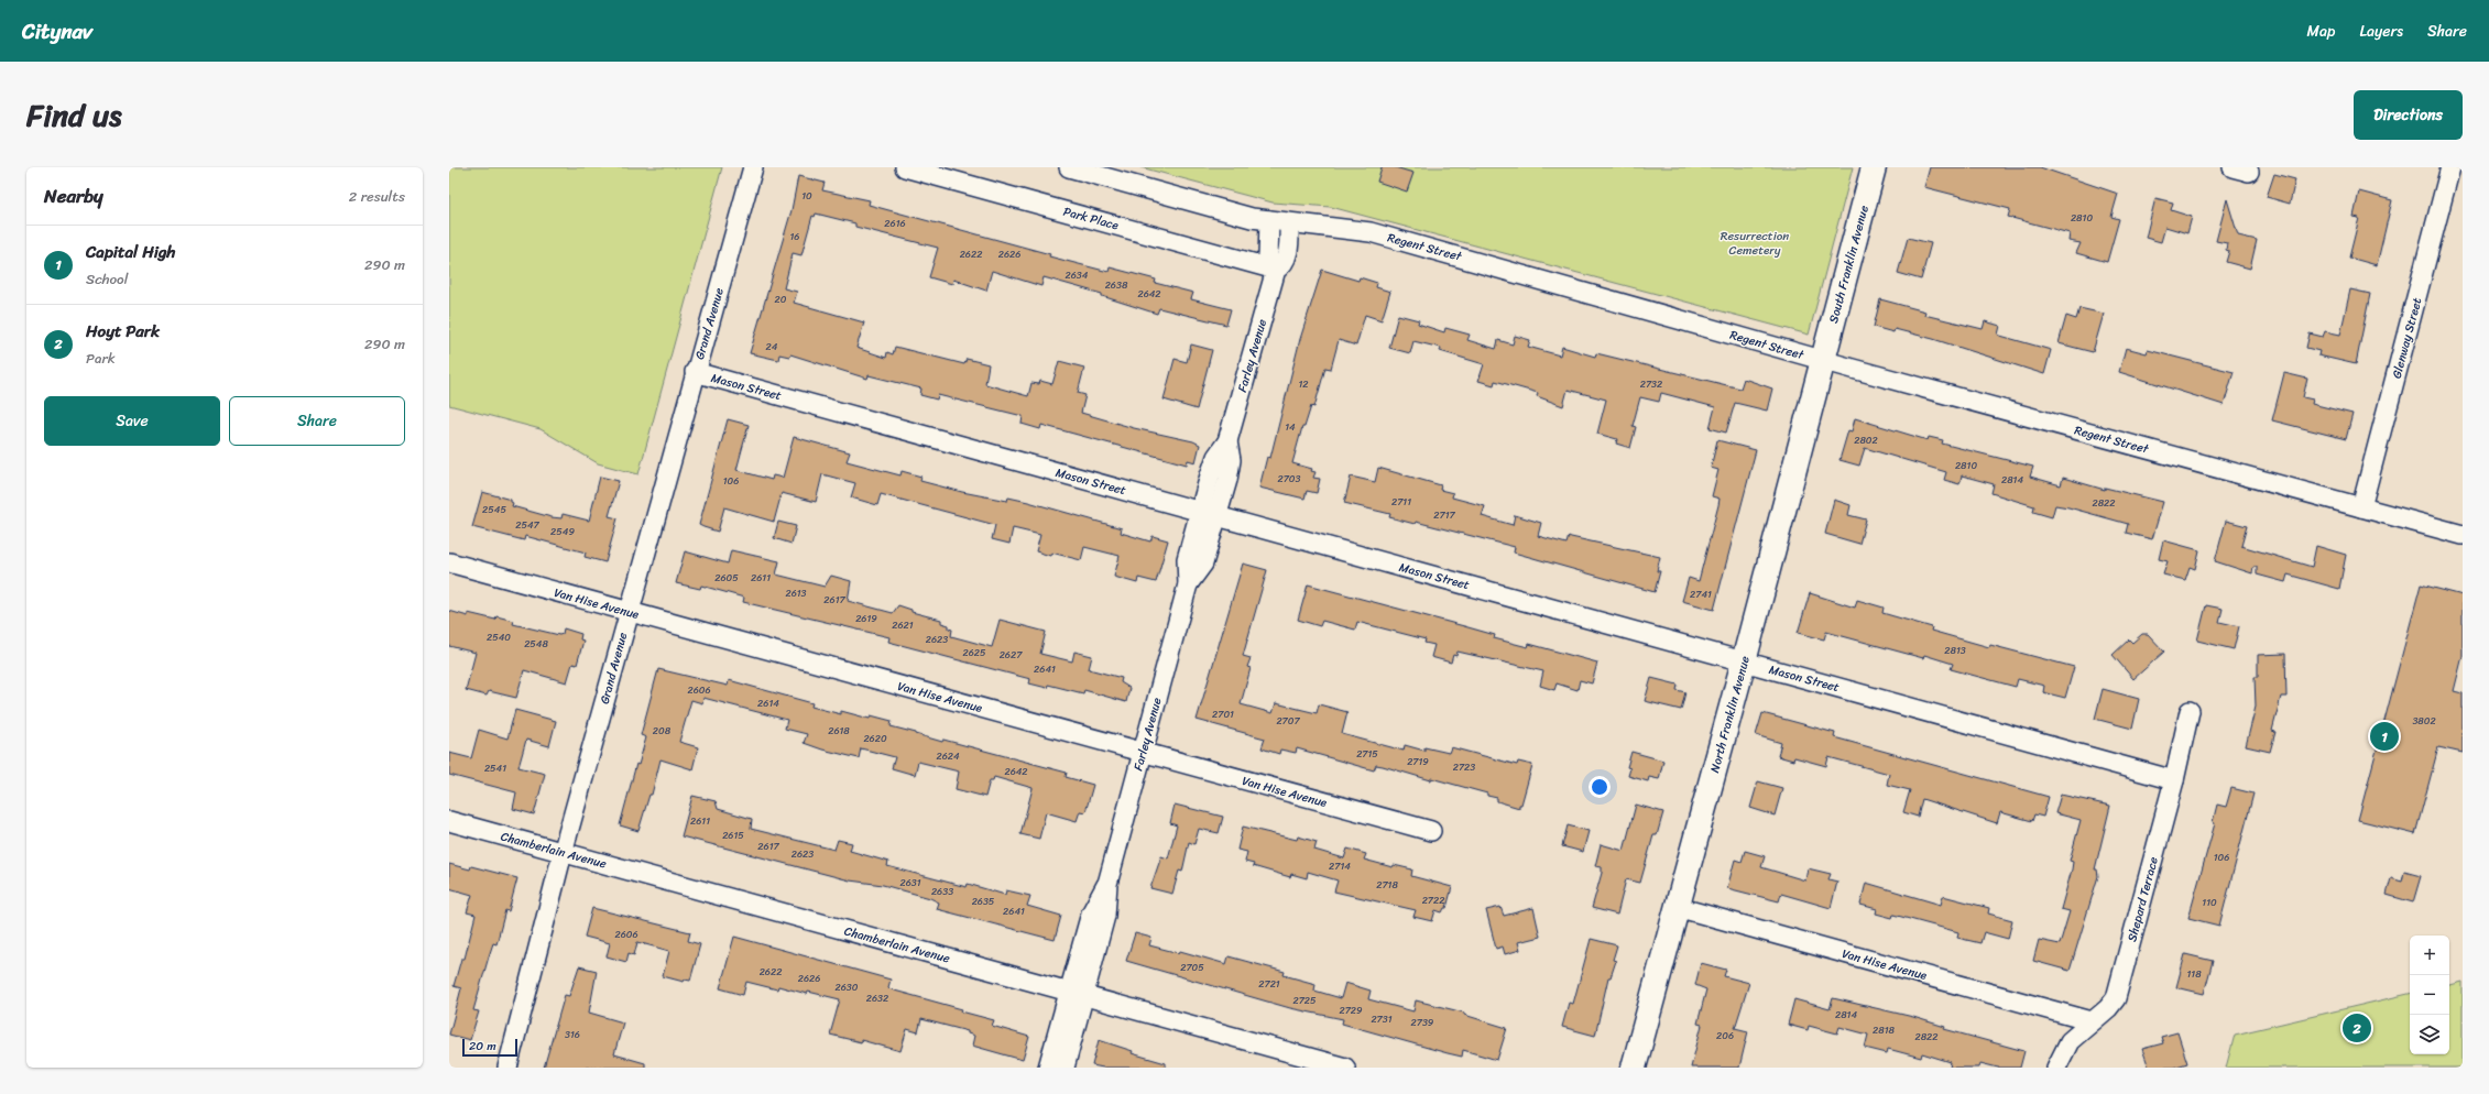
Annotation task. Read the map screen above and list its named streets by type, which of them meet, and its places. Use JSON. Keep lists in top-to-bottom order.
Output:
{
  "streets": {
    "street": [
      "Park Place",
      "Regent Street",
      "South Franklin Avenue",
      "Grand Avenue",
      "Glenway Street",
      "Farley Avenue",
      "Mason Street",
      "Van Hise Avenue",
      "North Franklin Avenue",
      "Chamberlain Avenue",
      "Shepard Terrace"
    ]
  },
  "crossings": [
    ["Park Place", "Farley Avenue"],
    ["Regent Street", "South Franklin Avenue"],
    ["Regent Street", "Glenway Street"],
    ["Regent Street", "Farley Avenue"],
    ["Regent Street", "North Franklin Avenue"],
    ["South Franklin Avenue", "North Franklin Avenue"],
    ["Grand Avenue", "Mason Street"],
    ["Grand Avenue", "Van Hise Avenue"],
    ["Grand Avenue", "Chamberlain Avenue"],
    ["Farley Avenue", "Mason Street"],
    ["Farley Avenue", "Van Hise Avenue"],
    ["Farley Avenue", "Chamberlain Avenue"],
    ["Mason Street", "North Franklin Avenue"],
    ["Mason Street", "Shepard Terrace"],
    ["Van Hise Avenue", "North Franklin Avenue"],
    ["Van Hise Avenue", "Shepard Terrace"]
  ],
  "parks": ["Resurrection Cemetery"],
  "house_numbers": [
    "10",
    "2810",
    "2616",
    "16",
    "2622",
    "2626",
    "2634",
    "2638",
    "2642",
    "20",
    "24",
    "12",
    "2732",
    "14",
    "2802",
    "2810",
    "2703",
    "2814",
    "106",
    "2711",
    "2822",
    "2545",
    "2717",
    "2547",
    "2549",
    "2605",
    "2611",
    "2613",
    "2741",
    "2617",
    "2619",
    "2621",
    "2540",
    "2623",
    "2548",
    "2813",
    "2625",
    "2627",
    "2641",
    "2606",
    "2614",
    "2701",
    "2707",
    "3802",
    "208",
    "2618",
    "2620",
    "2715",
    "2624",
    "2719",
    "2723",
    "2541",
    "2642",
    "2611",
    "2615",
    "2617",
    "2623",
    "106",
    "2714",
    "2631",
    "2718",
    "2633",
    "2722",
    "2635",
    "110",
    "2641",
    "2606",
    "2705",
    "2622",
    "118",
    "2626",
    "2721",
    "2630",
    "2632",
    "2725",
    "2729",
    "2814",
    "2731",
    "2739",
    "2818",
    "316",
    "206",
    "2822"
  ],
  "scale_bar": "20 m",
  "page": {
    "header": "Citynav",
    "nav": ["Map", "Layers", "Share"],
    "title": "Find us",
    "buttons": [
      "Directions",
      ["Save", "Share"]
    ],
    "heading": ["Nearby", "2 results"],
    "list": [
      {
        "mark": "1",
        "name": "Capital High",
        "note": "School",
        "value": "290 m"
      },
      {
        "mark": "2",
        "name": "Hoyt Park",
        "note": "Park",
        "value": "290 m"
      }
    ],
    "pins": ["1", "2"],
    "map_buttons": ["+", "−"],
    "scale": "20 m"
  }
}
